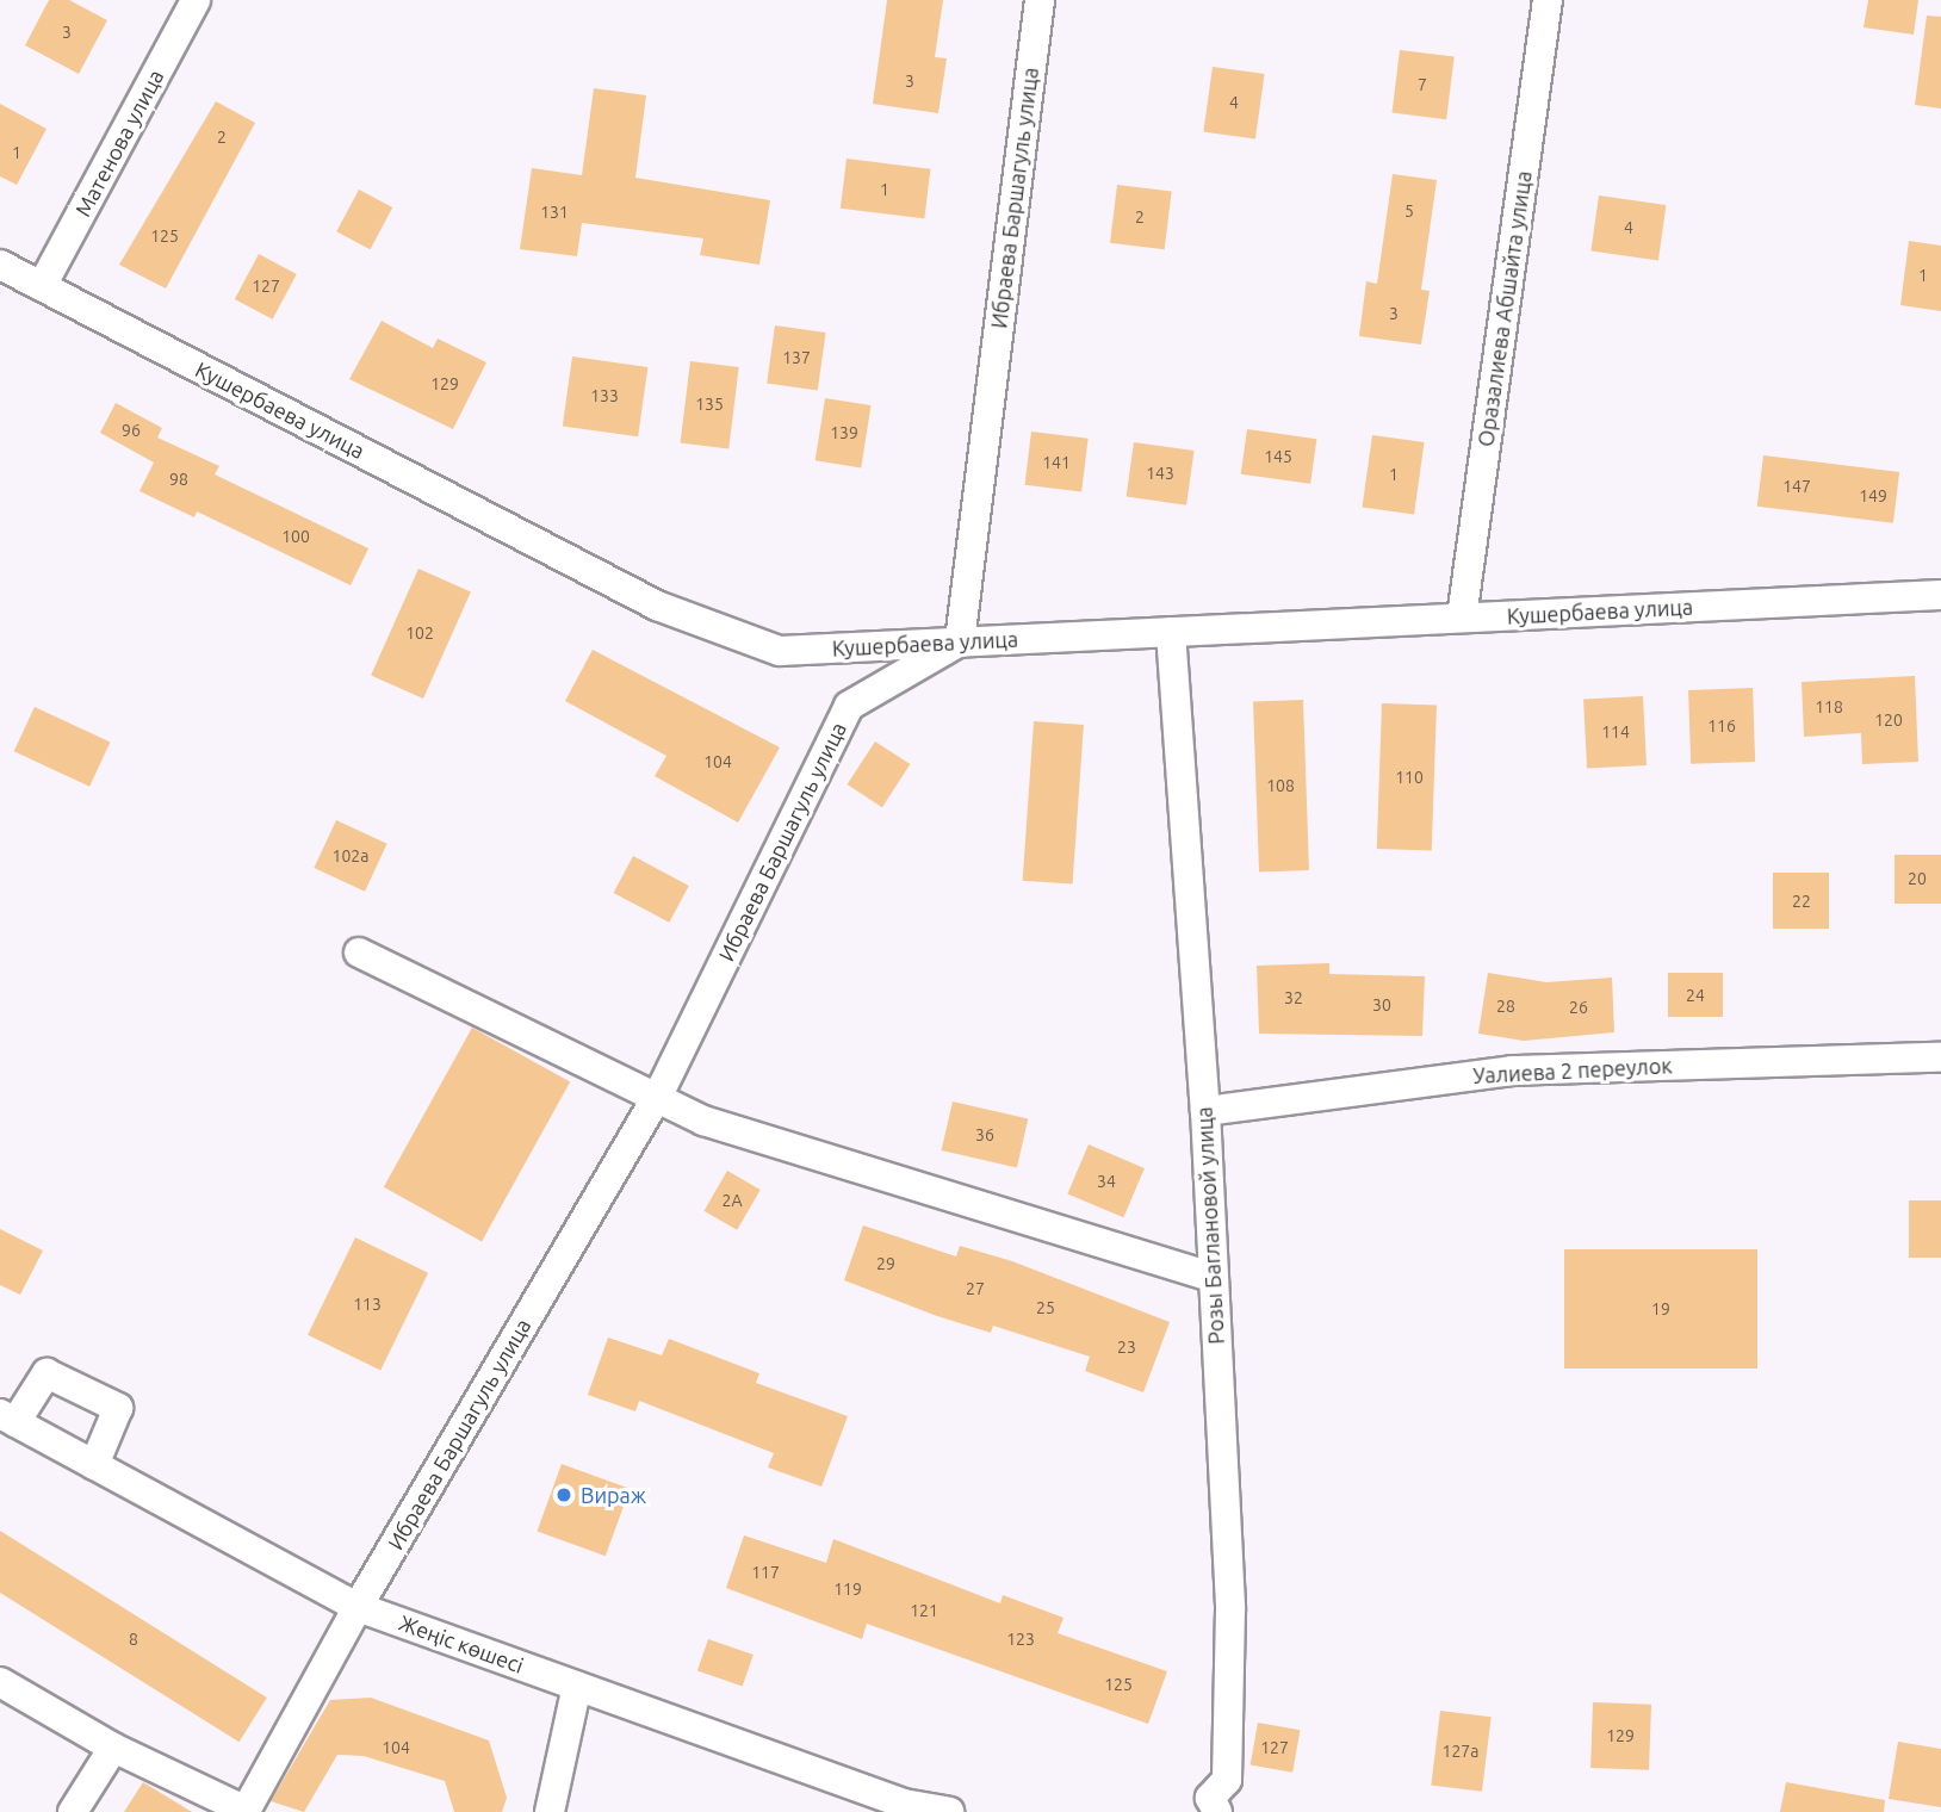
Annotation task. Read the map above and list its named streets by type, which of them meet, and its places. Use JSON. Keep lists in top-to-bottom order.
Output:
{
  "streets": {
    "street": [
      "Матенова улица",
      "Ибраева Баршагуль улица",
      "Оразалиева Абшайта улица",
      "Кушербаева улица",
      "Уалиева 2 переулок",
      "Розы Баглановой улица",
      "Жеңіс көшесі"
    ]
  },
  "crossings": [
    ["Матенова улица", "Кушербаева улица"],
    ["Ибраева Баршагуль улица", "Кушербаева улица"],
    ["Ибраева Баршагуль улица", "Жеңіс көшесі"],
    ["Оразалиева Абшайта улица", "Кушербаева улица"],
    ["Кушербаева улица", "Розы Баглановой улица"],
    ["Уалиева 2 переулок", "Розы Баглановой улица"]
  ],
  "places": ["Вираж"],
  "house_numbers": [
    "3",
    "3",
    "7",
    "4",
    "2",
    "1",
    "1",
    "5",
    "131",
    "2",
    "4",
    "125",
    "1",
    "127",
    "3",
    "137",
    "129",
    "133",
    "135",
    "96",
    "139",
    "145",
    "141",
    "143",
    "1",
    "98",
    "147",
    "149",
    "100",
    "102",
    "118",
    "120",
    "116",
    "114",
    "104",
    "110",
    "108",
    "102а",
    "20",
    "22",
    "24",
    "32",
    "30",
    "28",
    "26",
    "36",
    "34",
    "2А",
    "29",
    "27",
    "113",
    "25",
    "19",
    "23",
    "117",
    "119",
    "121",
    "8",
    "123",
    "125",
    "129",
    "104",
    "127",
    "127а"
  ]
}
